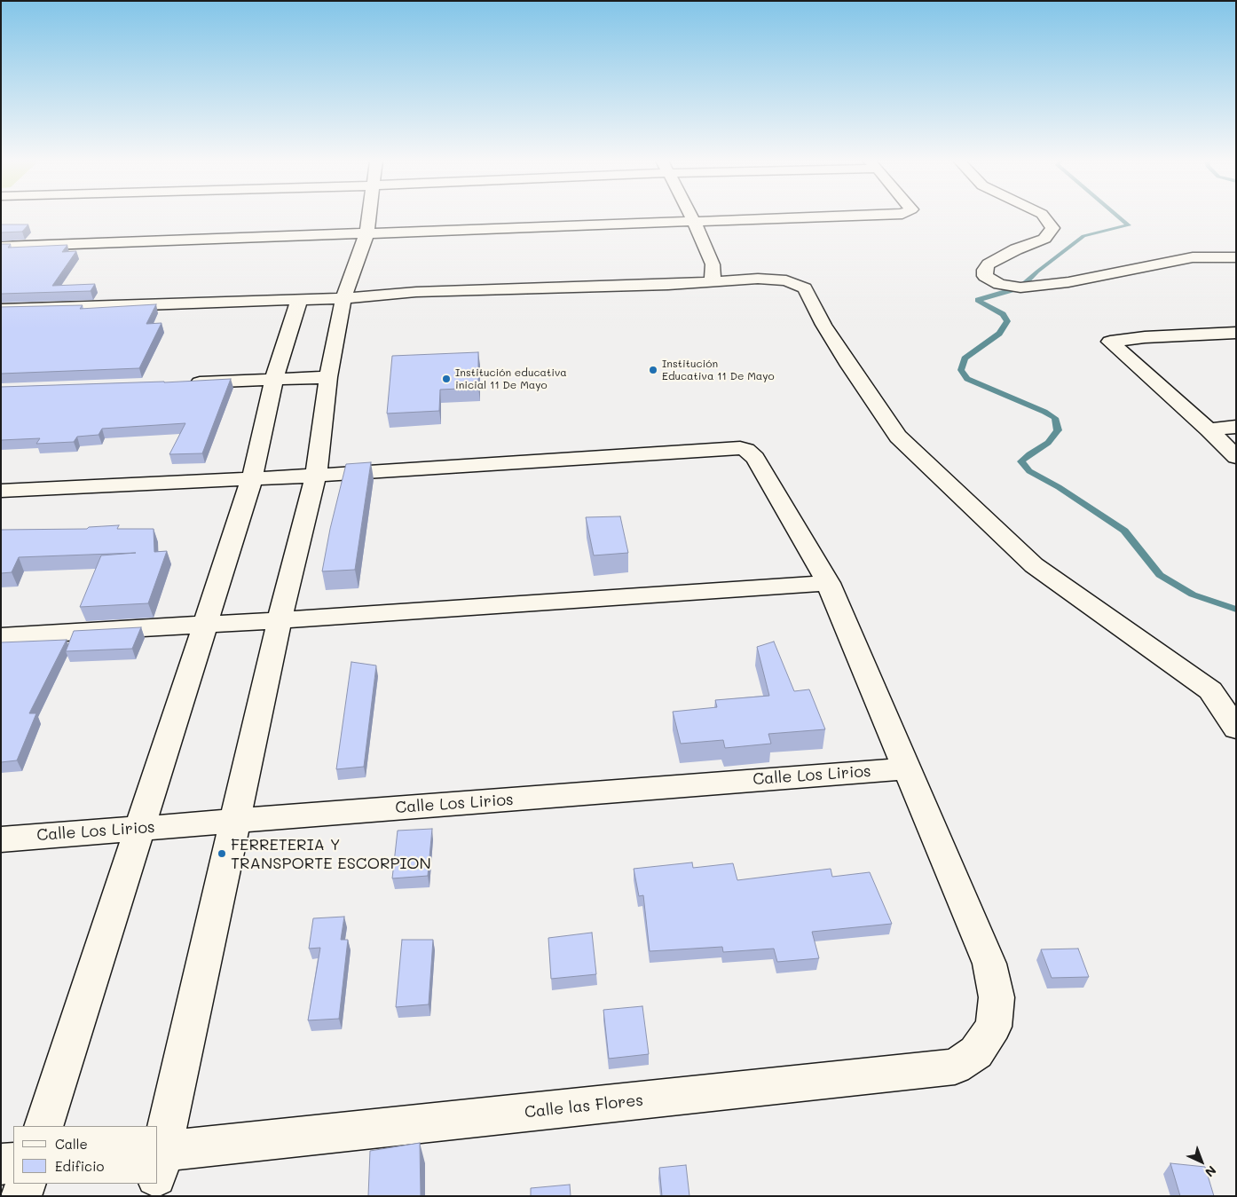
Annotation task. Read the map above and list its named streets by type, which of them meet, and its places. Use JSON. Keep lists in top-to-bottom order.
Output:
{
  "streets": {
    "street": ["Calle Los Lirios", "Calle las Flores"]
  },
  "crossings": [
    ["Calle Los Lirios", "Calle las Flores"]
  ],
  "places": ["Institución Educativa 11 De Mayo", "Institución educativa inicial 11 De Mayo", "FERRETERIA Y TRANSPORTE ESCORPION"],
  "legend": ["Calle", "Edificio"],
  "north": "bottom right"
}
